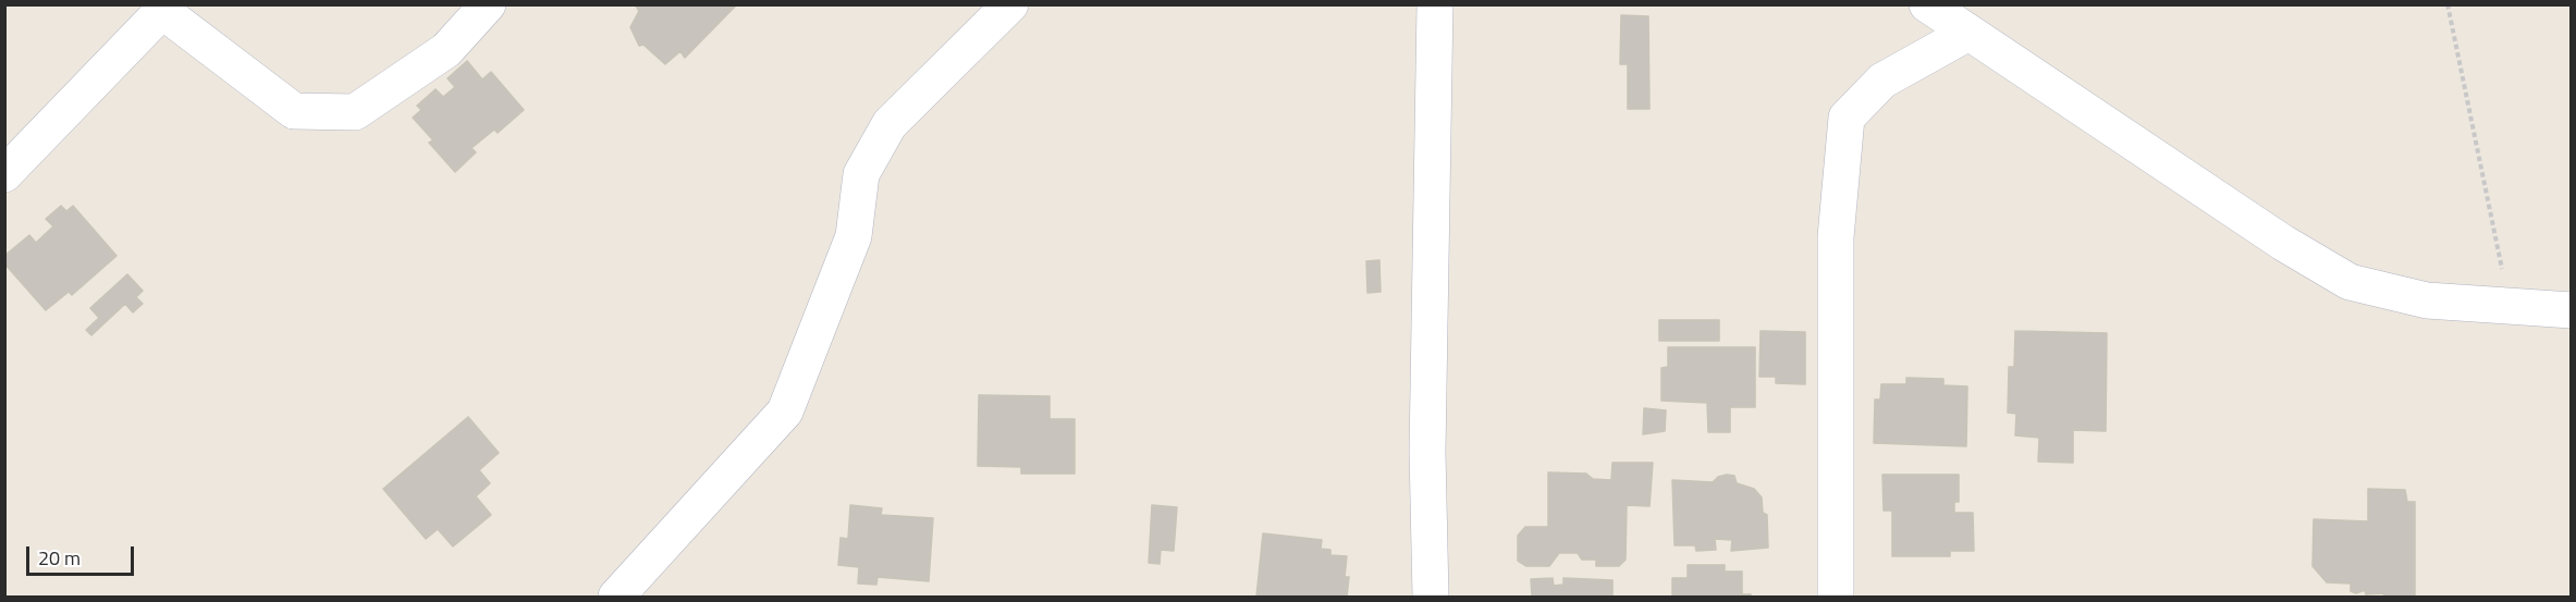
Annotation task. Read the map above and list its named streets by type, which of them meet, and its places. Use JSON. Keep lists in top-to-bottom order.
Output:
{
  "scale_bar": "20 m"
}
